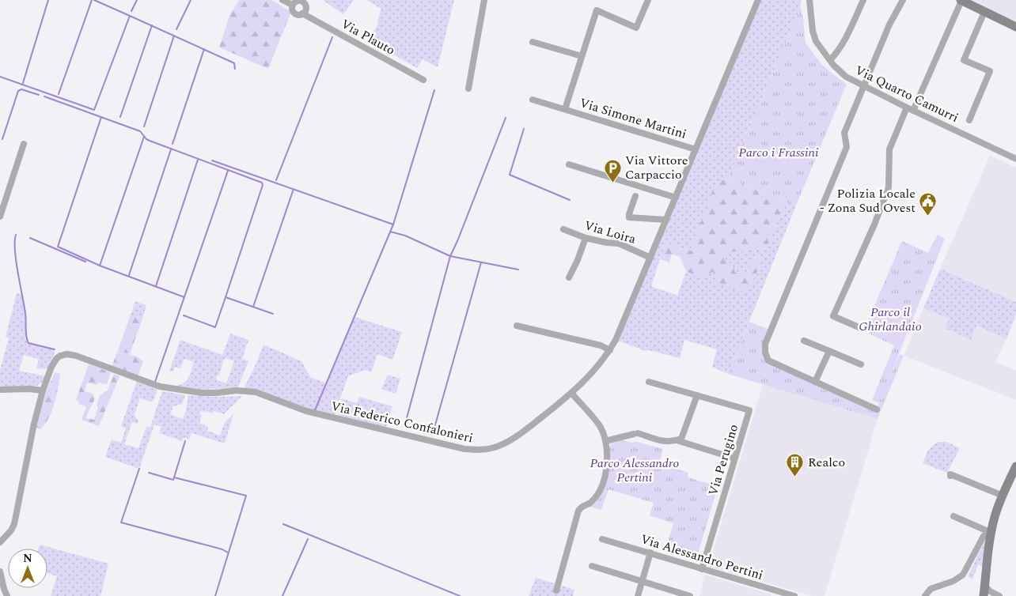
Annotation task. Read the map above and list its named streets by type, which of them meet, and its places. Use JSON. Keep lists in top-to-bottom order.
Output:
{
  "streets": {
    "street": [
      "Via Plauto",
      "Via Quarto Camurri",
      "Via Simone Martini",
      "Via Loira",
      "Via Federico Confalonieri",
      "Via Perugino",
      "Via Alessandro Pertini"
    ]
  },
  "crossings": [
    ["Via Simone Martini", "Via Federico Confalonieri"],
    ["Via Loira", "Via Federico Confalonieri"],
    ["Via Perugino", "Via Alessandro Pertini"]
  ],
  "parks": ["Parco i Frassini", "Parco il Ghirlandaio", "Parco Alessandro Pertini"],
  "places": {
    "parking": ["Via Vittore Carpaccio"],
    "public building": ["Polizia Locale - Zona Sud Ovest"],
    "building": ["Realco"]
  },
  "north": "top"
}
